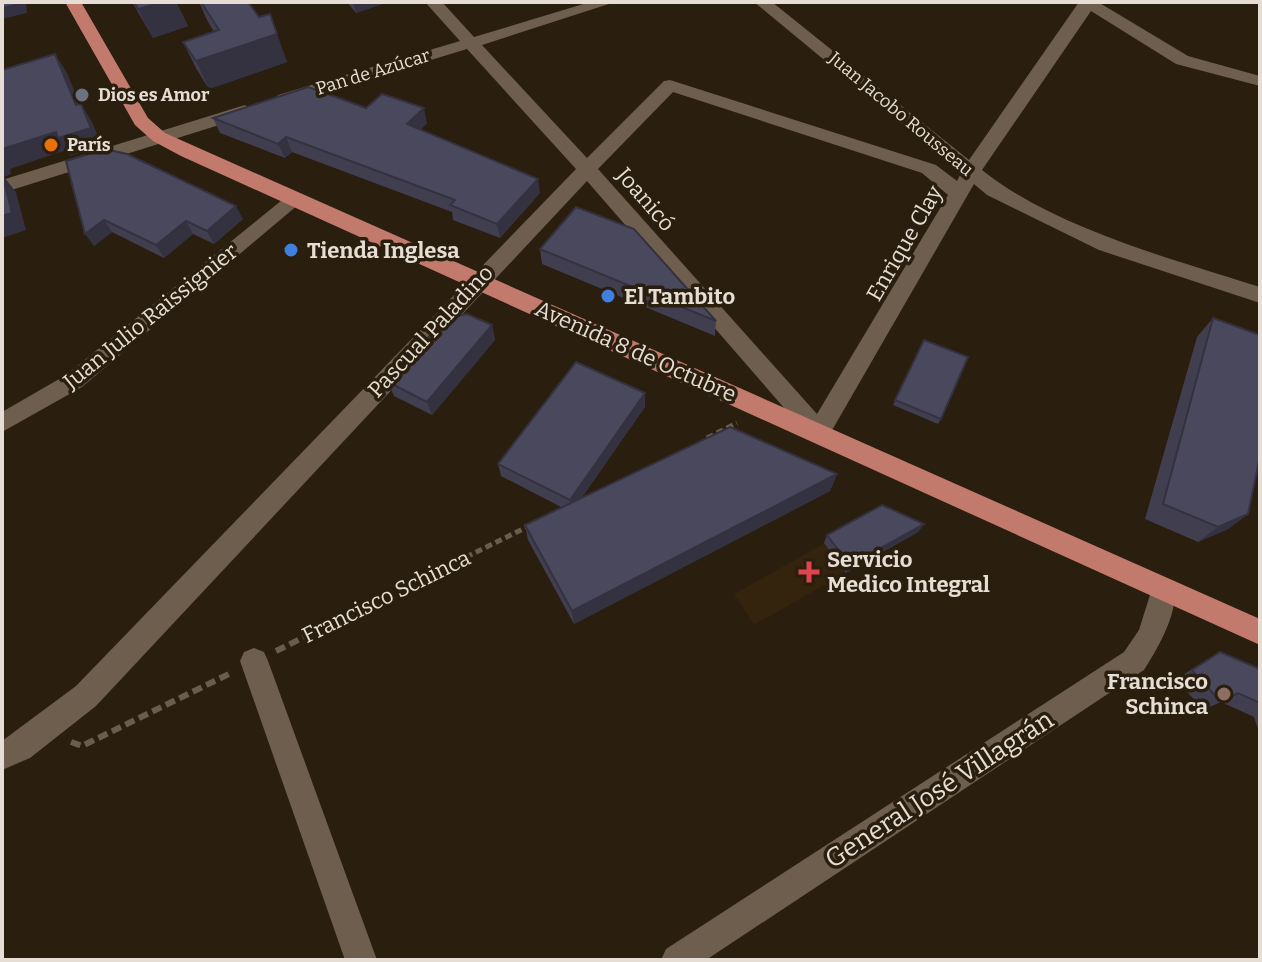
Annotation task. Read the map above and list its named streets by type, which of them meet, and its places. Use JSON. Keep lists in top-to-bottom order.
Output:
{
  "streets": {
    "main road": ["Avenida 8 de Octubre"],
    "street": [
      "Pan de Azúcar",
      "Juan Jacobo Rousseau",
      "Joanicó",
      "Enrique Clay",
      "Juan Julio Raissignier",
      "Pascual Paladino",
      "General José Villagrán"
    ],
    "path": ["Francisco Schinca"]
  },
  "crossings": [
    ["Pan de Azúcar", "Joanicó"],
    ["Pan de Azúcar", "Avenida 8 de Octubre"],
    ["Juan Jacobo Rousseau", "Enrique Clay"],
    ["Joanicó", "Enrique Clay"],
    ["Joanicó", "Pascual Paladino"],
    ["Joanicó", "Avenida 8 de Octubre"],
    ["Enrique Clay", "Pascual Paladino"],
    ["Enrique Clay", "Avenida 8 de Octubre"],
    ["Juan Julio Raissignier", "Avenida 8 de Octubre"],
    ["Pascual Paladino", "Avenida 8 de Octubre"],
    ["Pascual Paladino", "Francisco Schinca"],
    ["Avenida 8 de Octubre", "General José Villagrán"]
  ],
  "places": {
    "other": [
      "Dios es Amor",
      "París",
      "Tienda Inglesa",
      "El Tambito",
      "Francisco Schinca"
    ],
    "health": ["Servicio Medico Integral"]
  }
}
